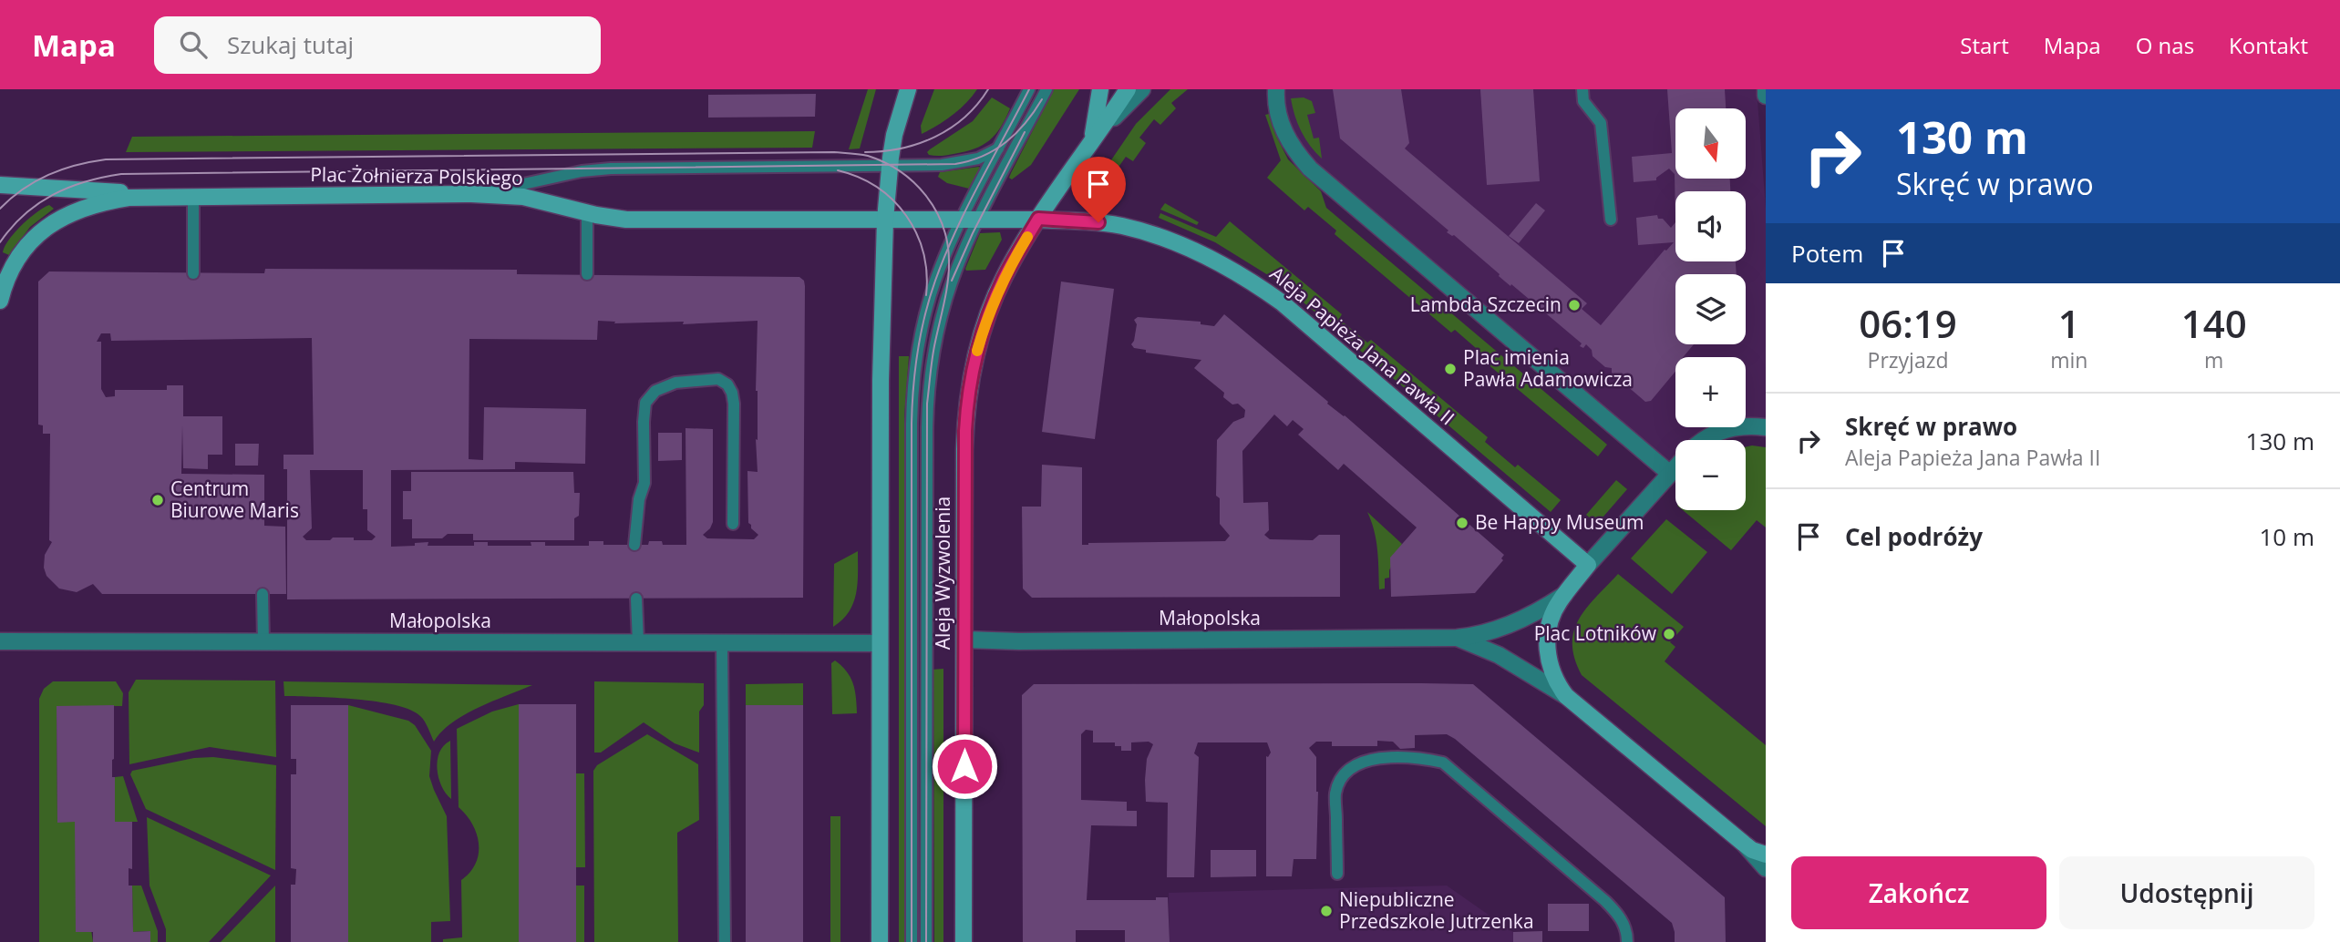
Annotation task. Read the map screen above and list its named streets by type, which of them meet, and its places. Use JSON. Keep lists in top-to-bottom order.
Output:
{
  "streets": {
    "street": [
      "Plac Żołnierza Polskiego",
      "Aleja Papieża Jana Pawła II",
      "Aleja Wyzwolenia",
      "Małopolska"
    ]
  },
  "crossings": [
    ["Plac Żołnierza Polskiego", "Aleja Papieża Jana Pawła II"],
    ["Plac Żołnierza Polskiego", "Aleja Wyzwolenia"],
    ["Aleja Papieża Jana Pawła II", "Aleja Wyzwolenia"],
    ["Aleja Wyzwolenia", "Małopolska"]
  ],
  "places": [
    "Lambda Szczecin",
    "Plac imienia Pawła Adamowicza",
    "Centrum Biurowe Maris",
    "Be Happy Museum",
    "Plac Lotników",
    "Niepubliczne Przedszkole Jutrzenka"
  ],
  "north": "bottom",
  "page": {
    "header": "Mapa",
    "search": "Szukaj tutaj",
    "nav": [
      "Start",
      "Mapa",
      "O nas",
      "Kontakt"
    ],
    "turn": ["130 m", "Skręć w prawo"],
    "map_buttons": ["+", "−"],
    "then": "Potem",
    "eta": [
      "06:19",
      "Przyjazd",
      "1",
      "min",
      "140",
      "m"
    ],
    "list": [
      {
        "name": "Skręć w prawo",
        "note": "Aleja Papieża Jana Pawła II",
        "value": "130 m"
      },
      {
        "name": "Cel podróży",
        "value": "10 m"
      }
    ],
    "buttons": ["Zakończ", "Udostępnij"]
  }
}
